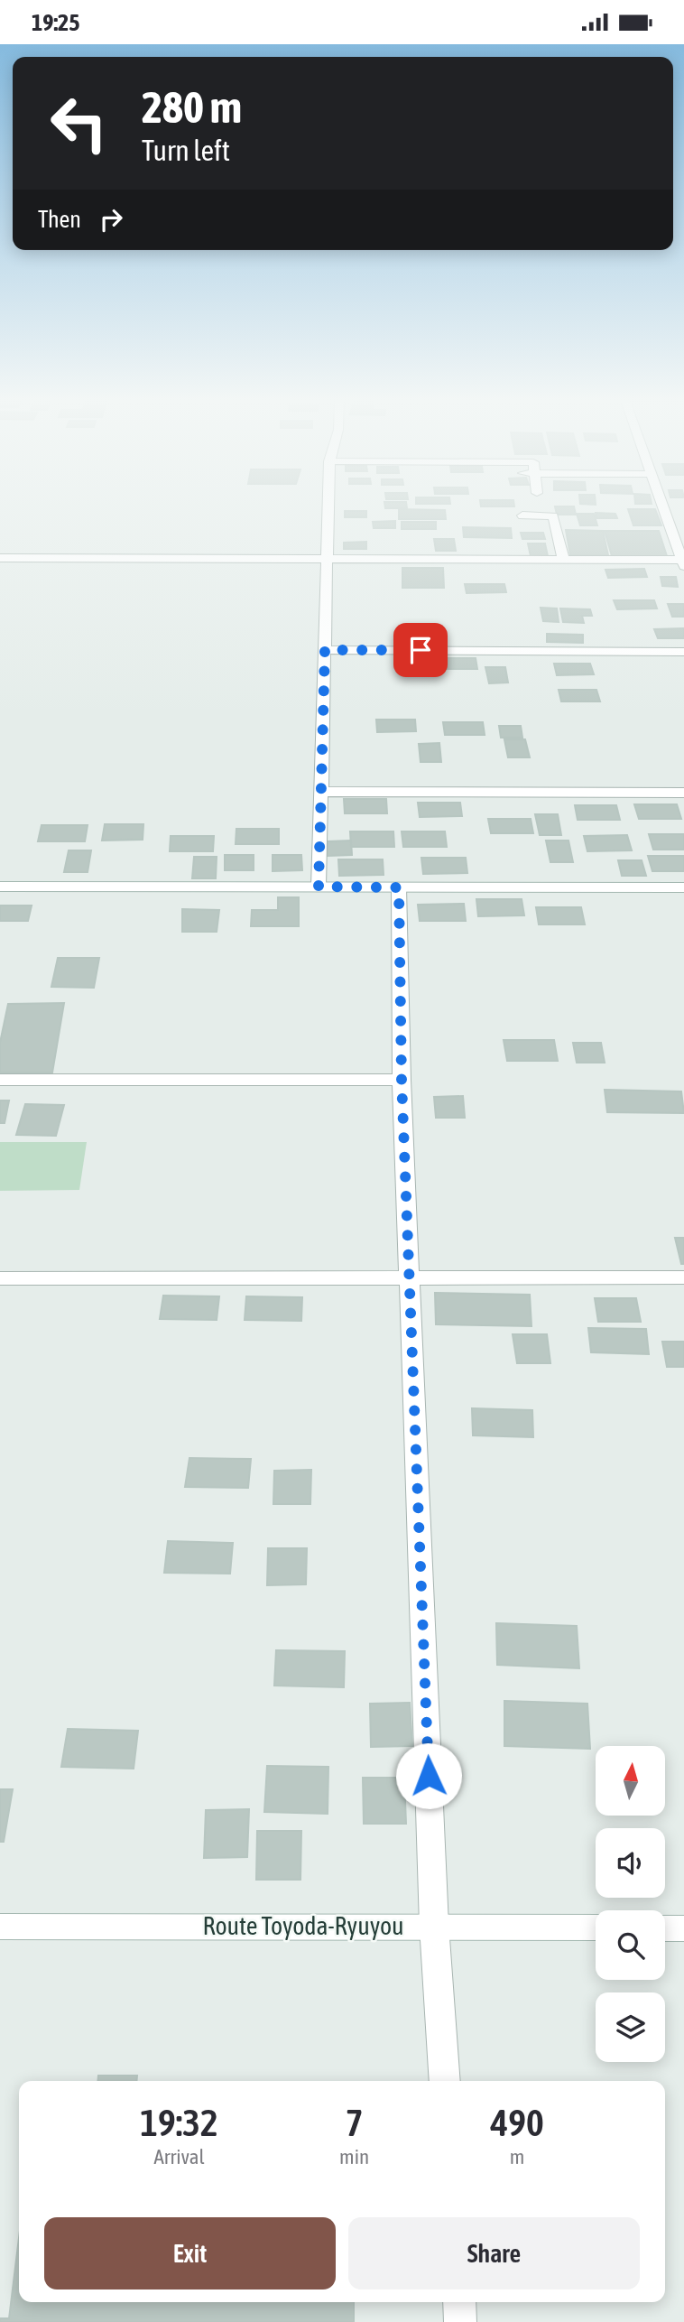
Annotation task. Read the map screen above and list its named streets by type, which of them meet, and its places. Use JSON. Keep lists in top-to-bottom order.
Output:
{
  "streets": {
    "street": ["Route Toyoda-Ryuyou"]
  },
  "north": "top",
  "page": {
    "status": "19:25",
    "turn": ["280 m", "Turn left"],
    "then": "Then",
    "eta": [
      "19:32",
      "Arrival",
      "7",
      "min",
      "490",
      "m"
    ],
    "buttons": ["Exit", "Share"]
  }
}
